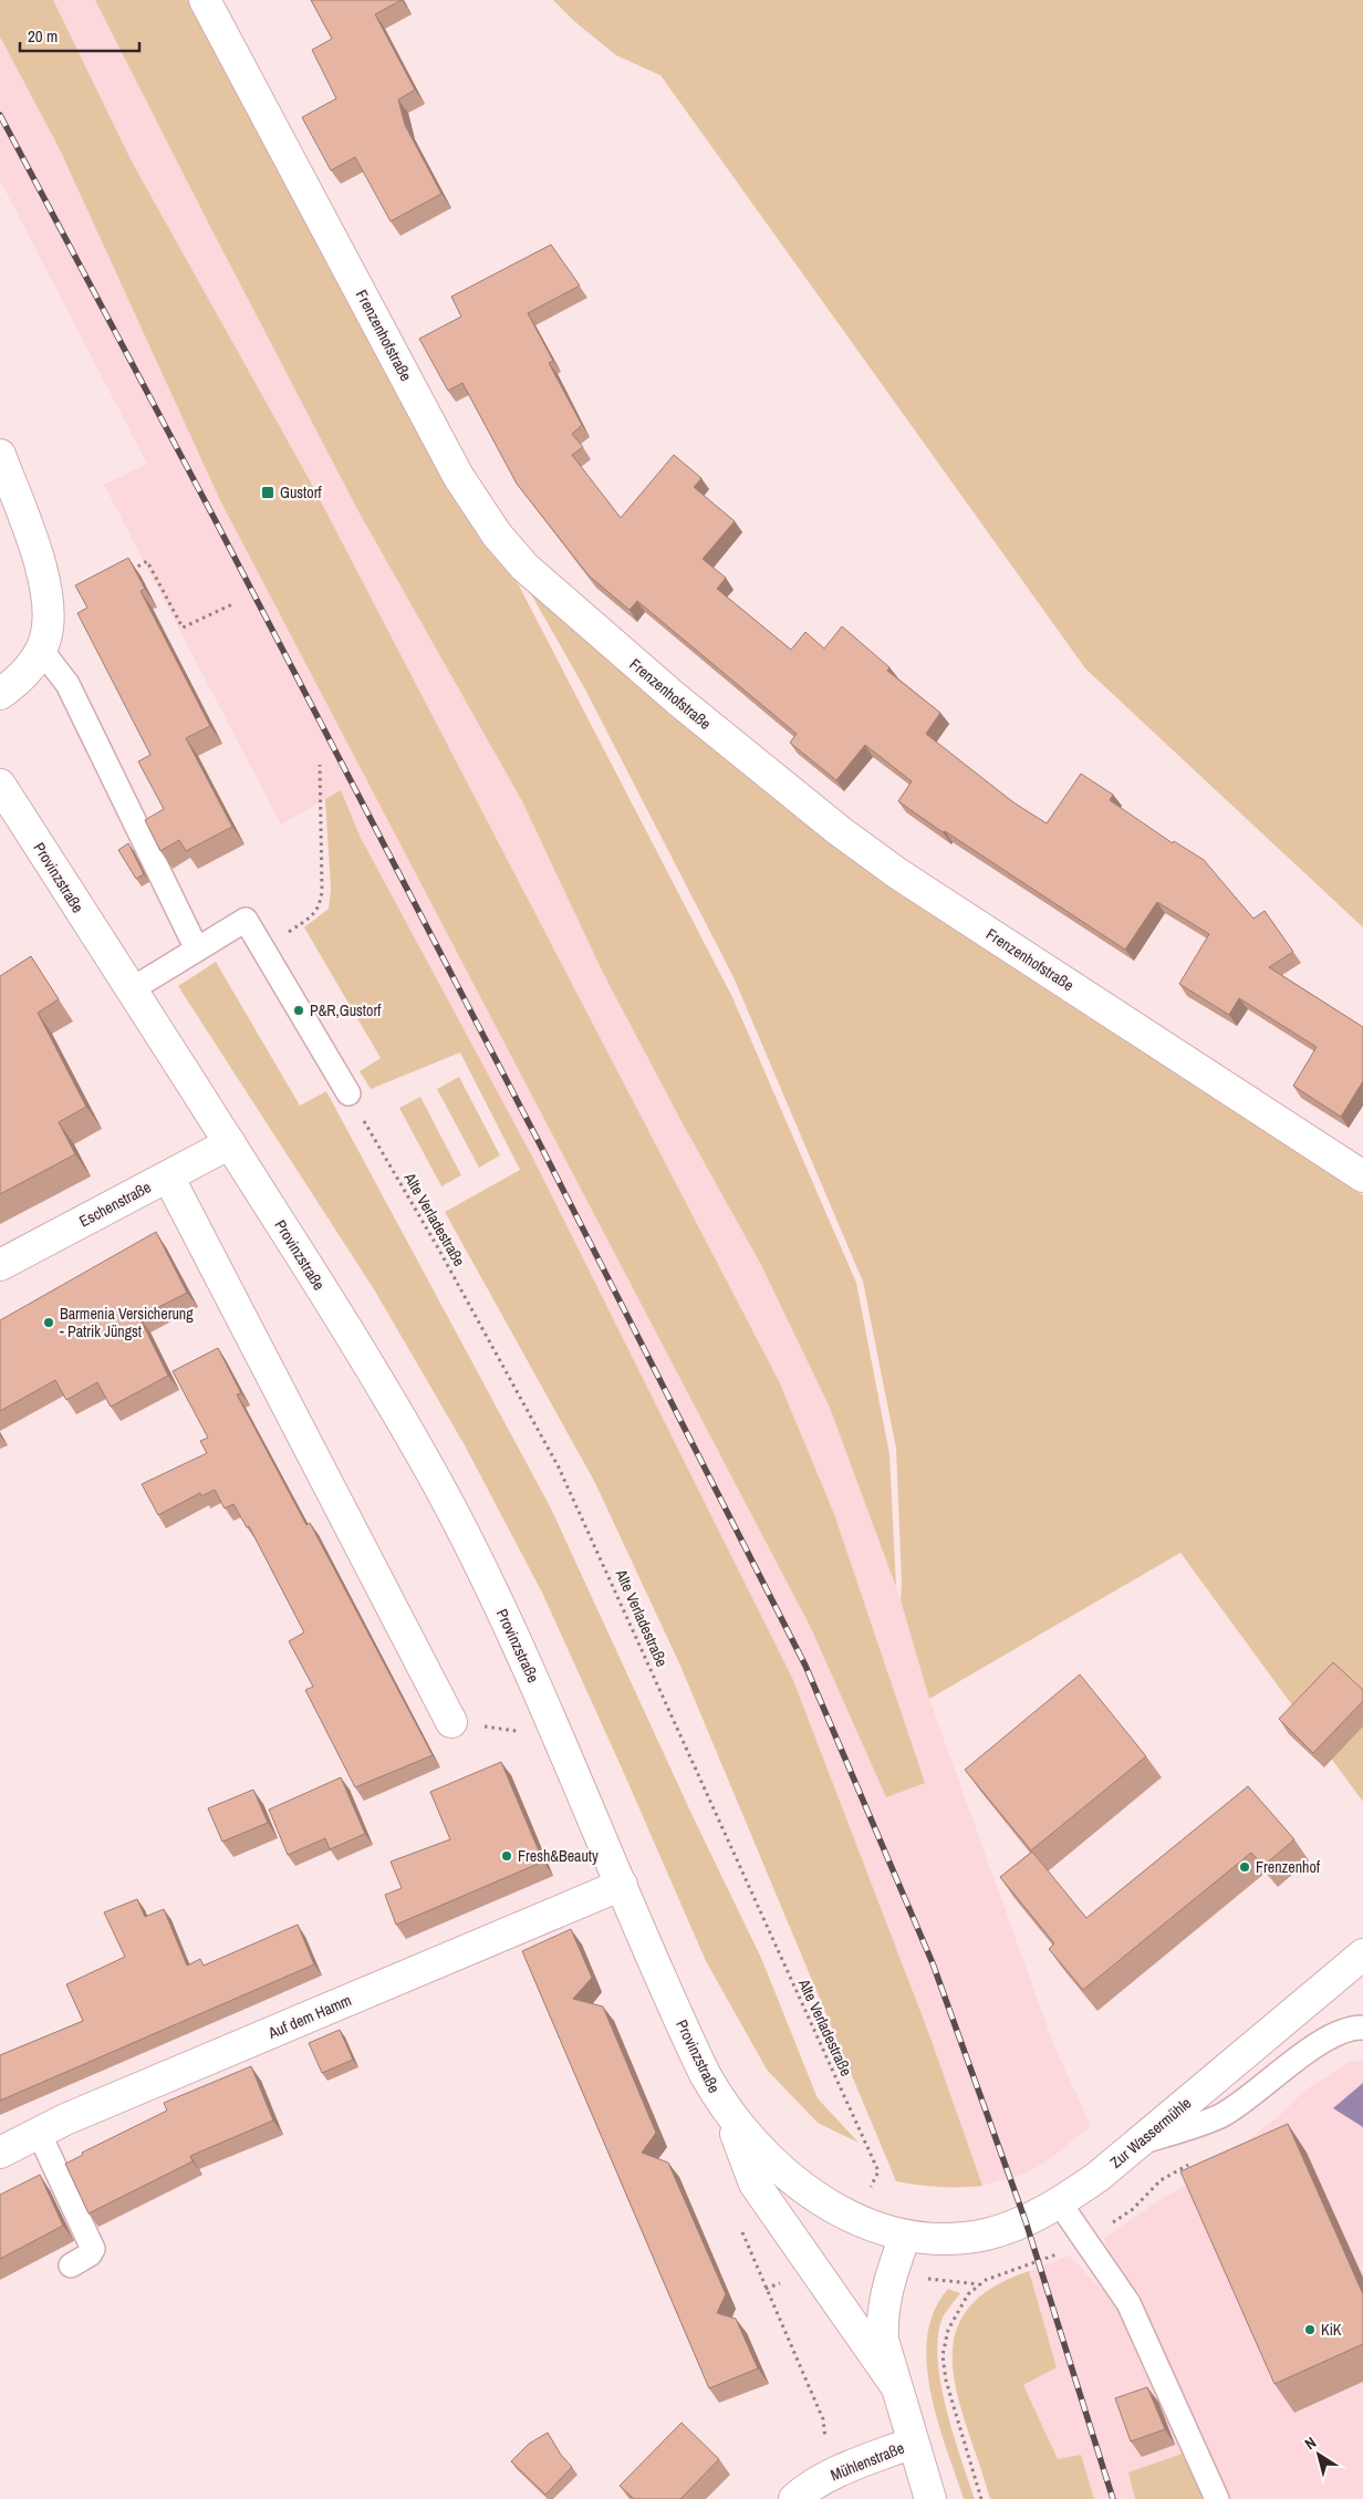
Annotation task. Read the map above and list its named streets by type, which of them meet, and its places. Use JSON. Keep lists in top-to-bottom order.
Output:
{
  "streets": {
    "street": [
      "Frenzenhofstraße",
      "Provinzstraße",
      "Eschenstraße",
      "Auf dem Hamm",
      "Zur Wassermühle",
      "Mühlenstraße"
    ],
    "path": ["Alte Verladestraße"]
  },
  "crossings": [
    ["Provinzstraße", "Eschenstraße"],
    ["Provinzstraße", "Auf dem Hamm"],
    ["Provinzstraße", "Zur Wassermühle"]
  ],
  "places": {
    "transit": ["Gustorf"],
    "other": [
      "P&R,Gustorf",
      "Barmenia Versicherung - Patrik Jüngst",
      "Fresh&Beauty",
      "Frenzenhof",
      "KiK"
    ]
  },
  "scale_bar": "20 m",
  "north": "top left"
}
